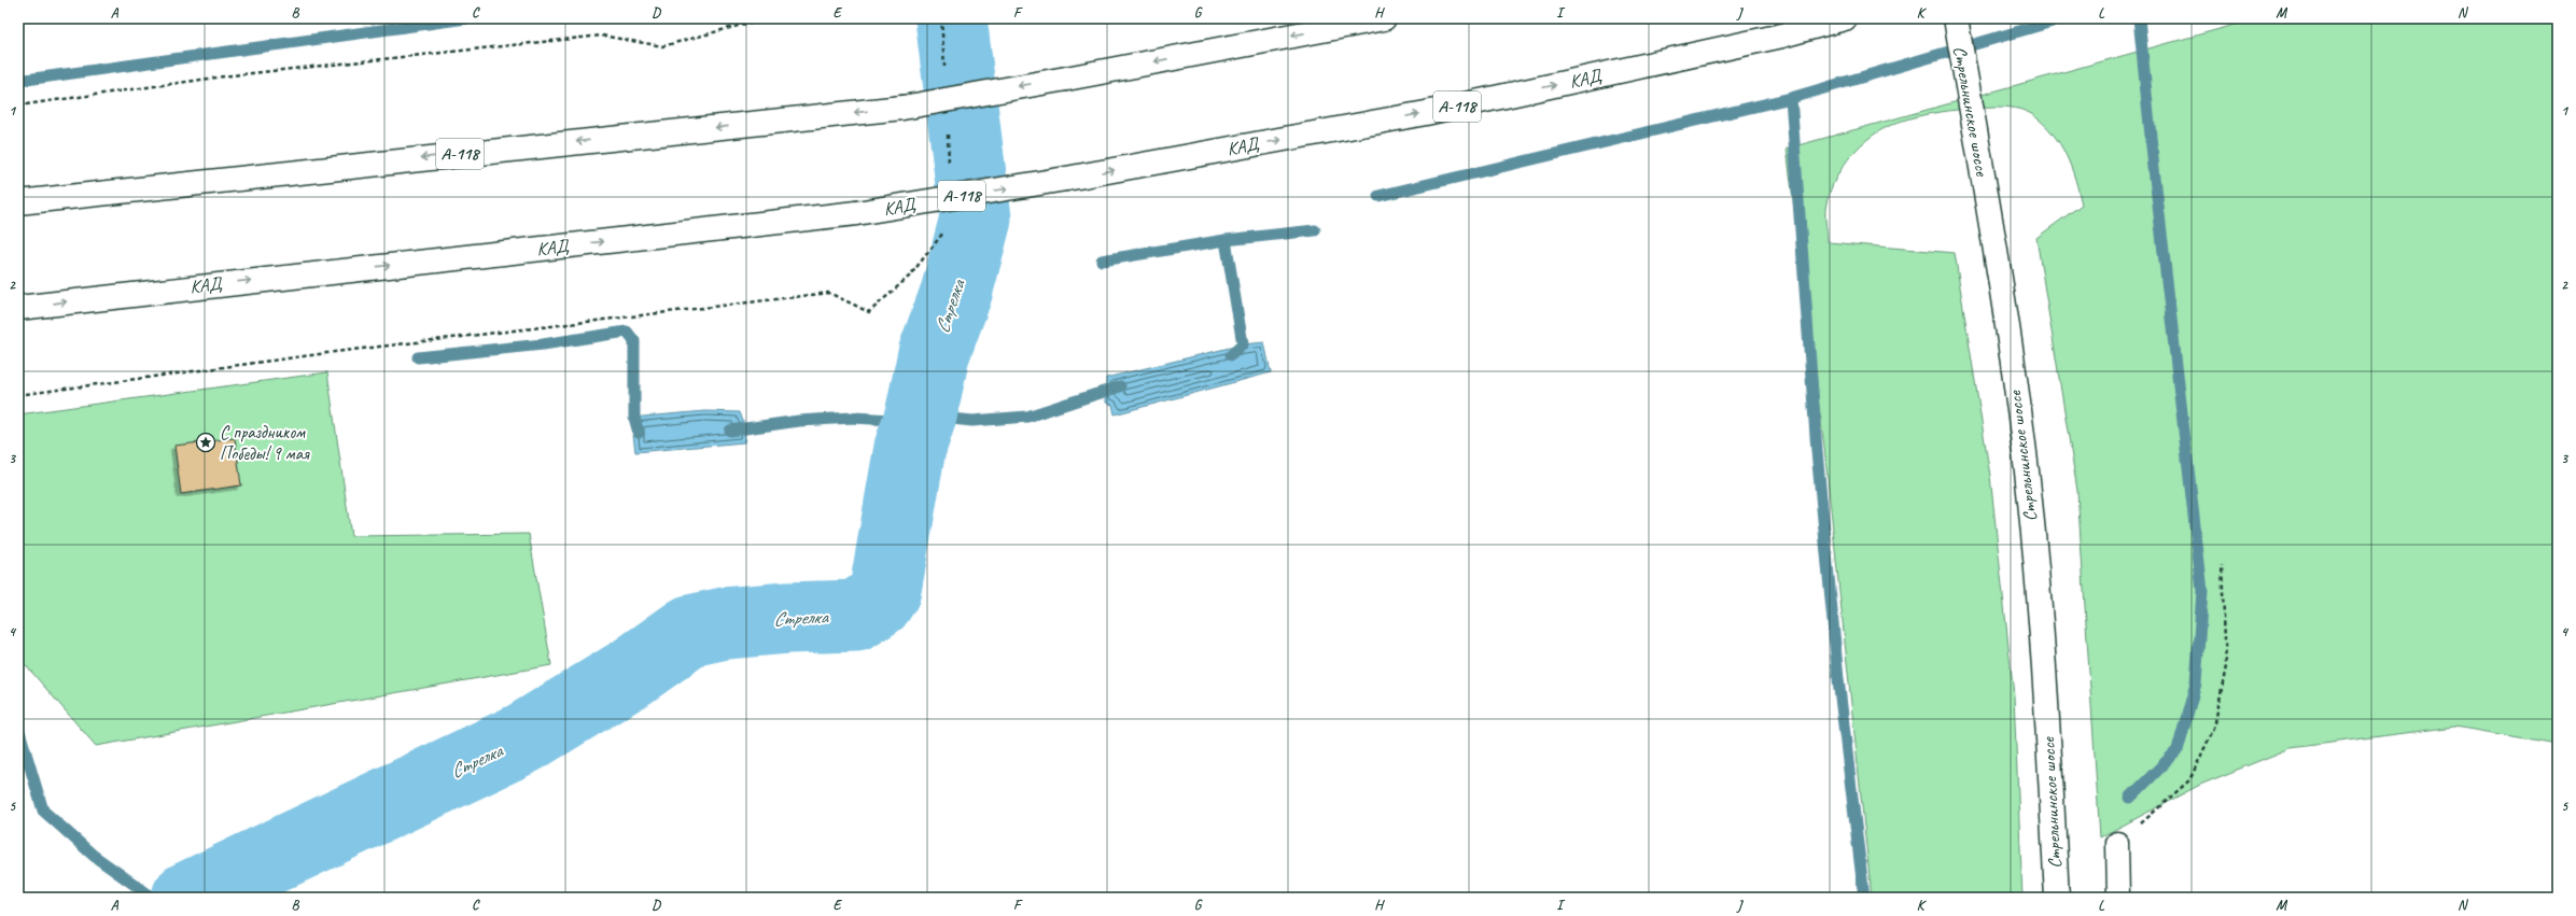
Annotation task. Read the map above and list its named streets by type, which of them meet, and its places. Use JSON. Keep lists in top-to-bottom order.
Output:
{
  "streets": {
    "main road": ["КАД", "А-118", "Стрельнинское шоссе"]
  },
  "water": ["Стрелка"],
  "places": {
    "place": ["С праздником Победы! 9 мая"]
  },
  "grid": {
    "columns": [
      "A",
      "B",
      "C",
      "D",
      "E",
      "F",
      "G",
      "H",
      "I",
      "J",
      "K",
      "L",
      "M",
      "N"
    ],
    "rows": [
      "1",
      "2",
      "3",
      "4",
      "5"
    ]
  }
}
